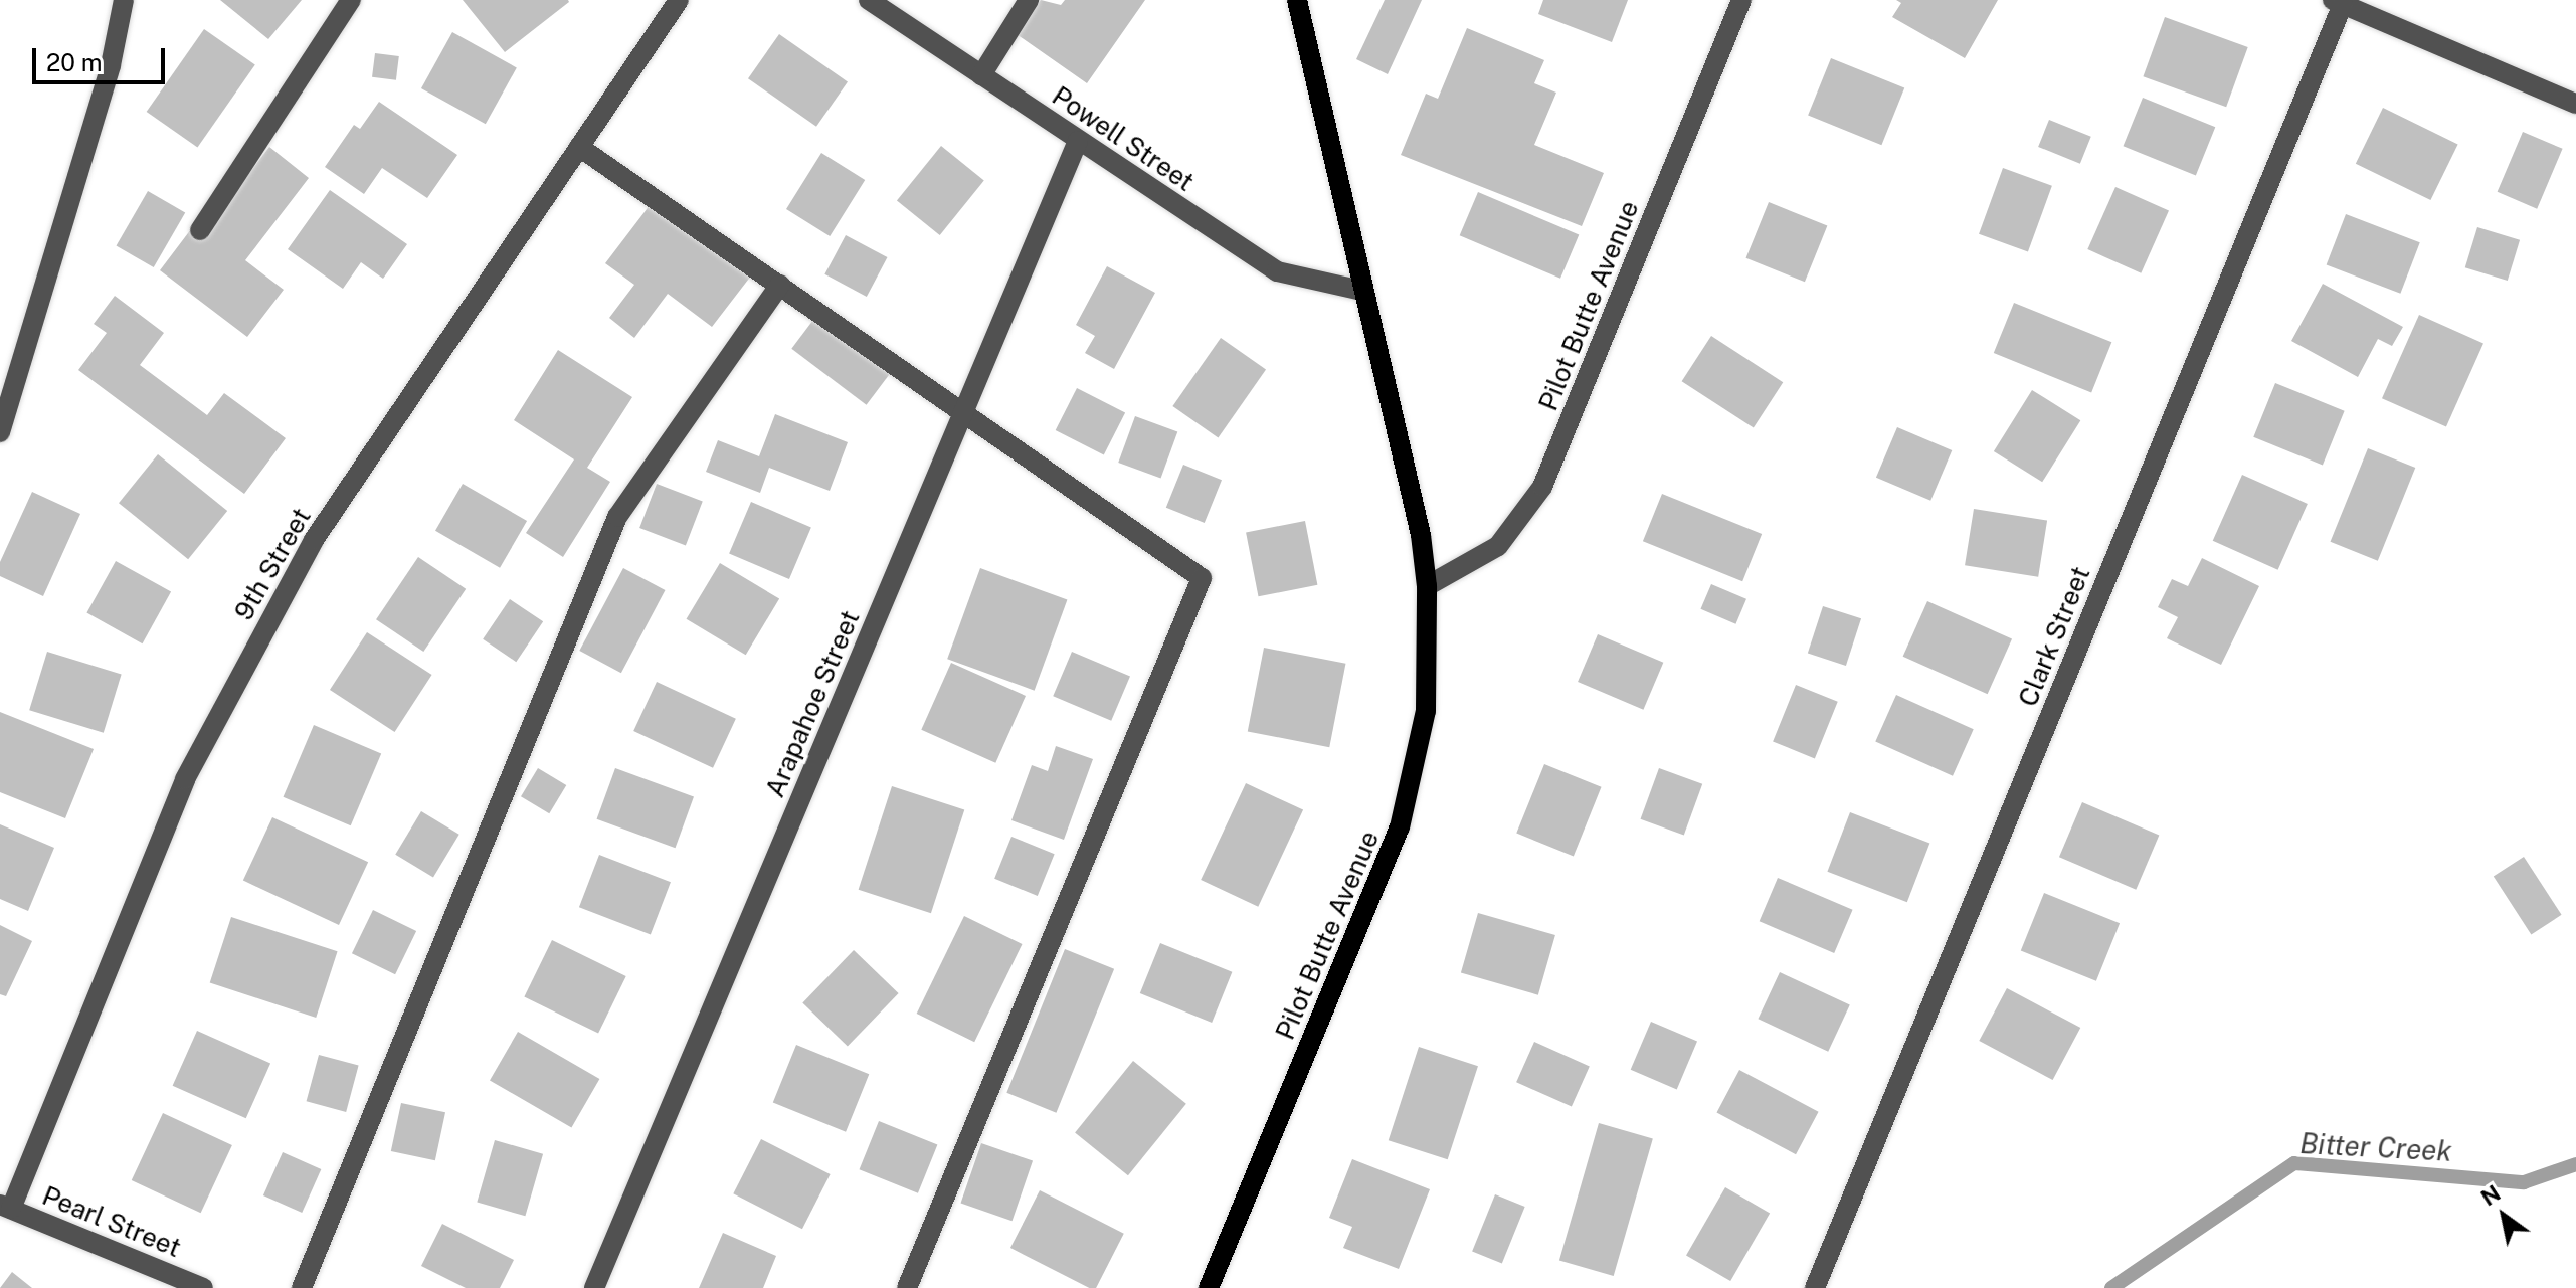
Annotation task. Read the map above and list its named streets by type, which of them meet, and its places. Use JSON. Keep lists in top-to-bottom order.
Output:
{
  "streets": {
    "main road": ["Pilot Butte Avenue"],
    "street": [
      "Powell Street",
      "9th Street",
      "Clark Street",
      "Arapahoe Street",
      "Pearl Street"
    ]
  },
  "crossings": [
    ["Powell Street", "Pilot Butte Avenue"],
    ["Powell Street", "Arapahoe Street"],
    ["9th Street", "Pearl Street"]
  ],
  "water": ["Bitter Creek"],
  "scale_bar": "20 m",
  "north": "top left"
}
